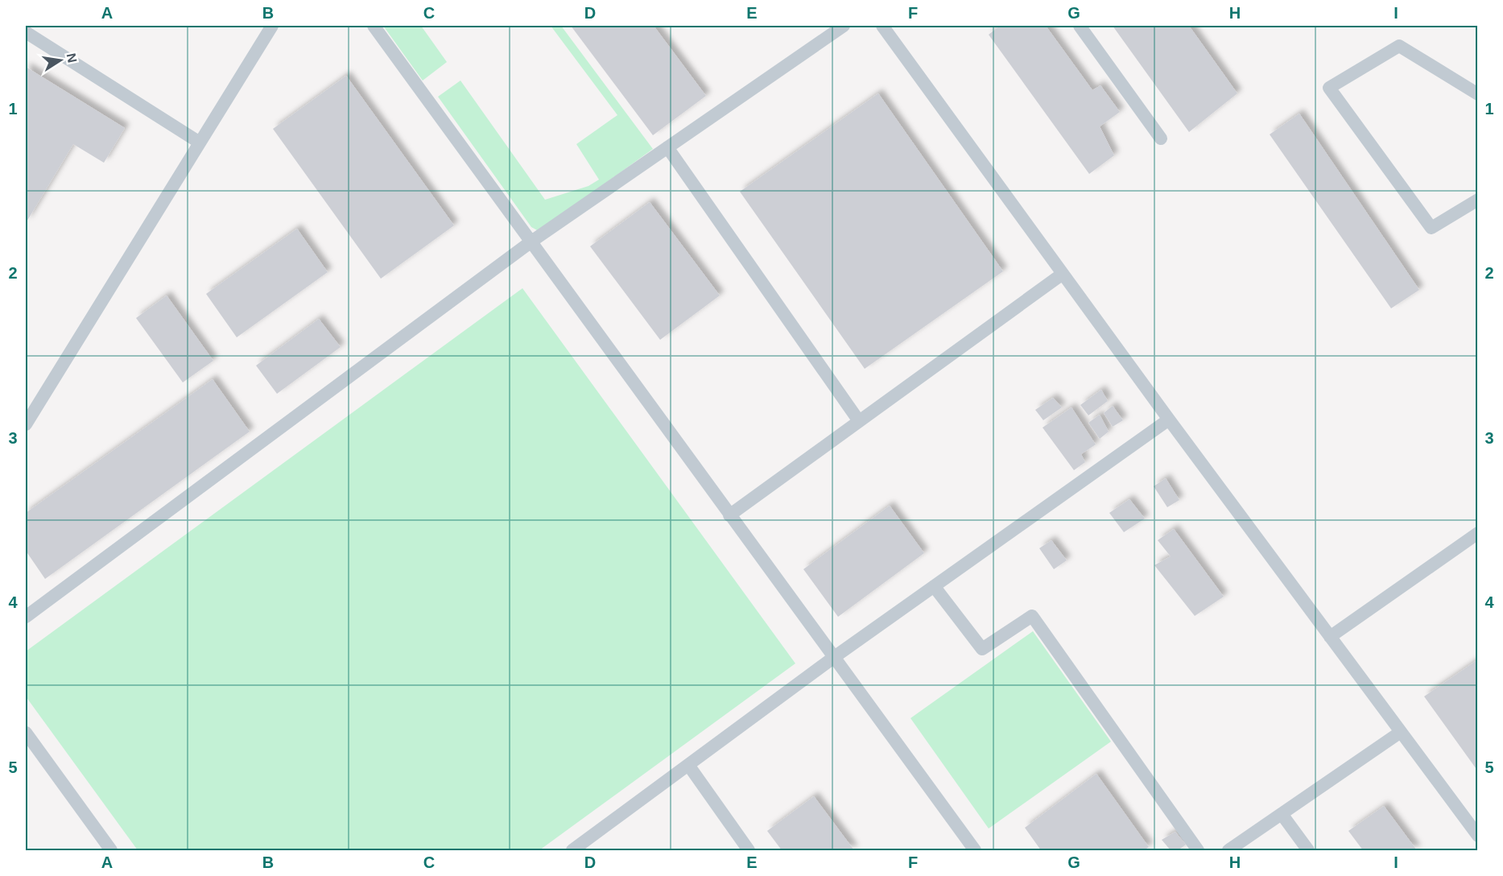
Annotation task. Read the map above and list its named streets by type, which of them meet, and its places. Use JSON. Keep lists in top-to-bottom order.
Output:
{
  "north": "right",
  "grid": {
    "columns": [
      "A",
      "B",
      "C",
      "D",
      "E",
      "F",
      "G",
      "H",
      "I"
    ],
    "rows": [
      "1",
      "2",
      "3",
      "4",
      "5"
    ]
  }
}
